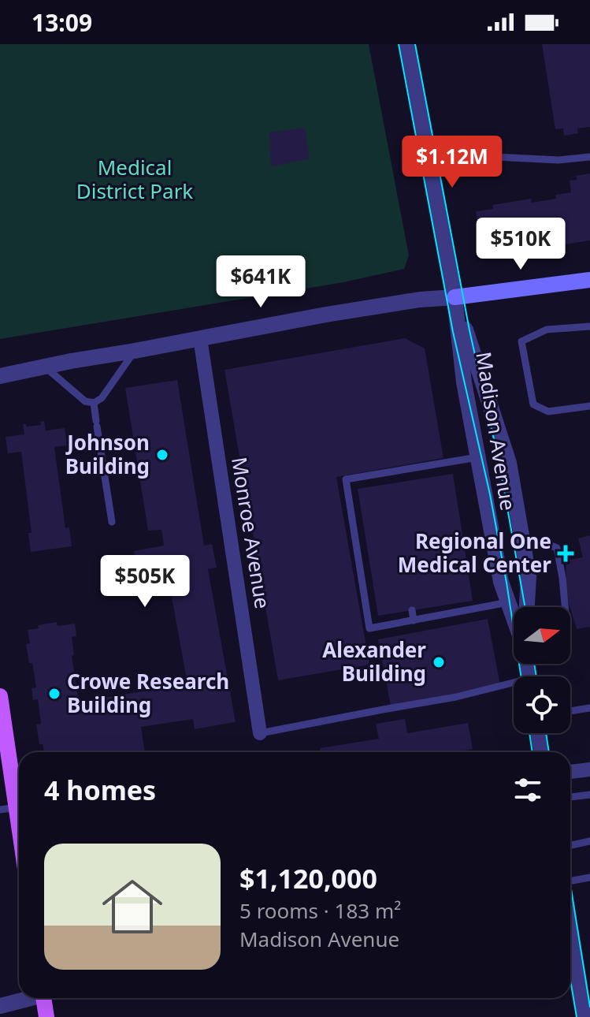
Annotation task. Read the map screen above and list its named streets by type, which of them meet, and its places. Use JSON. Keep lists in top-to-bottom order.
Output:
{
  "streets": {
    "street": ["Madison Avenue", "Monroe Avenue"]
  },
  "parks": ["Medical District Park"],
  "places": {
    "other": ["Johnson Building", "Alexander Building", "Crowe Research Building"],
    "health": ["Regional One Medical Center"]
  },
  "north": "right",
  "page": {
    "status": "13:09",
    "price": [
      "$1.12M",
      "$510K",
      "$641K",
      "$505K"
    ],
    "heading": "4 homes",
    "list": [
      {
        "name": "$1,120,000",
        "note": "5 rooms · 183 m² · Madison Avenue"
      }
    ]
  }
}
